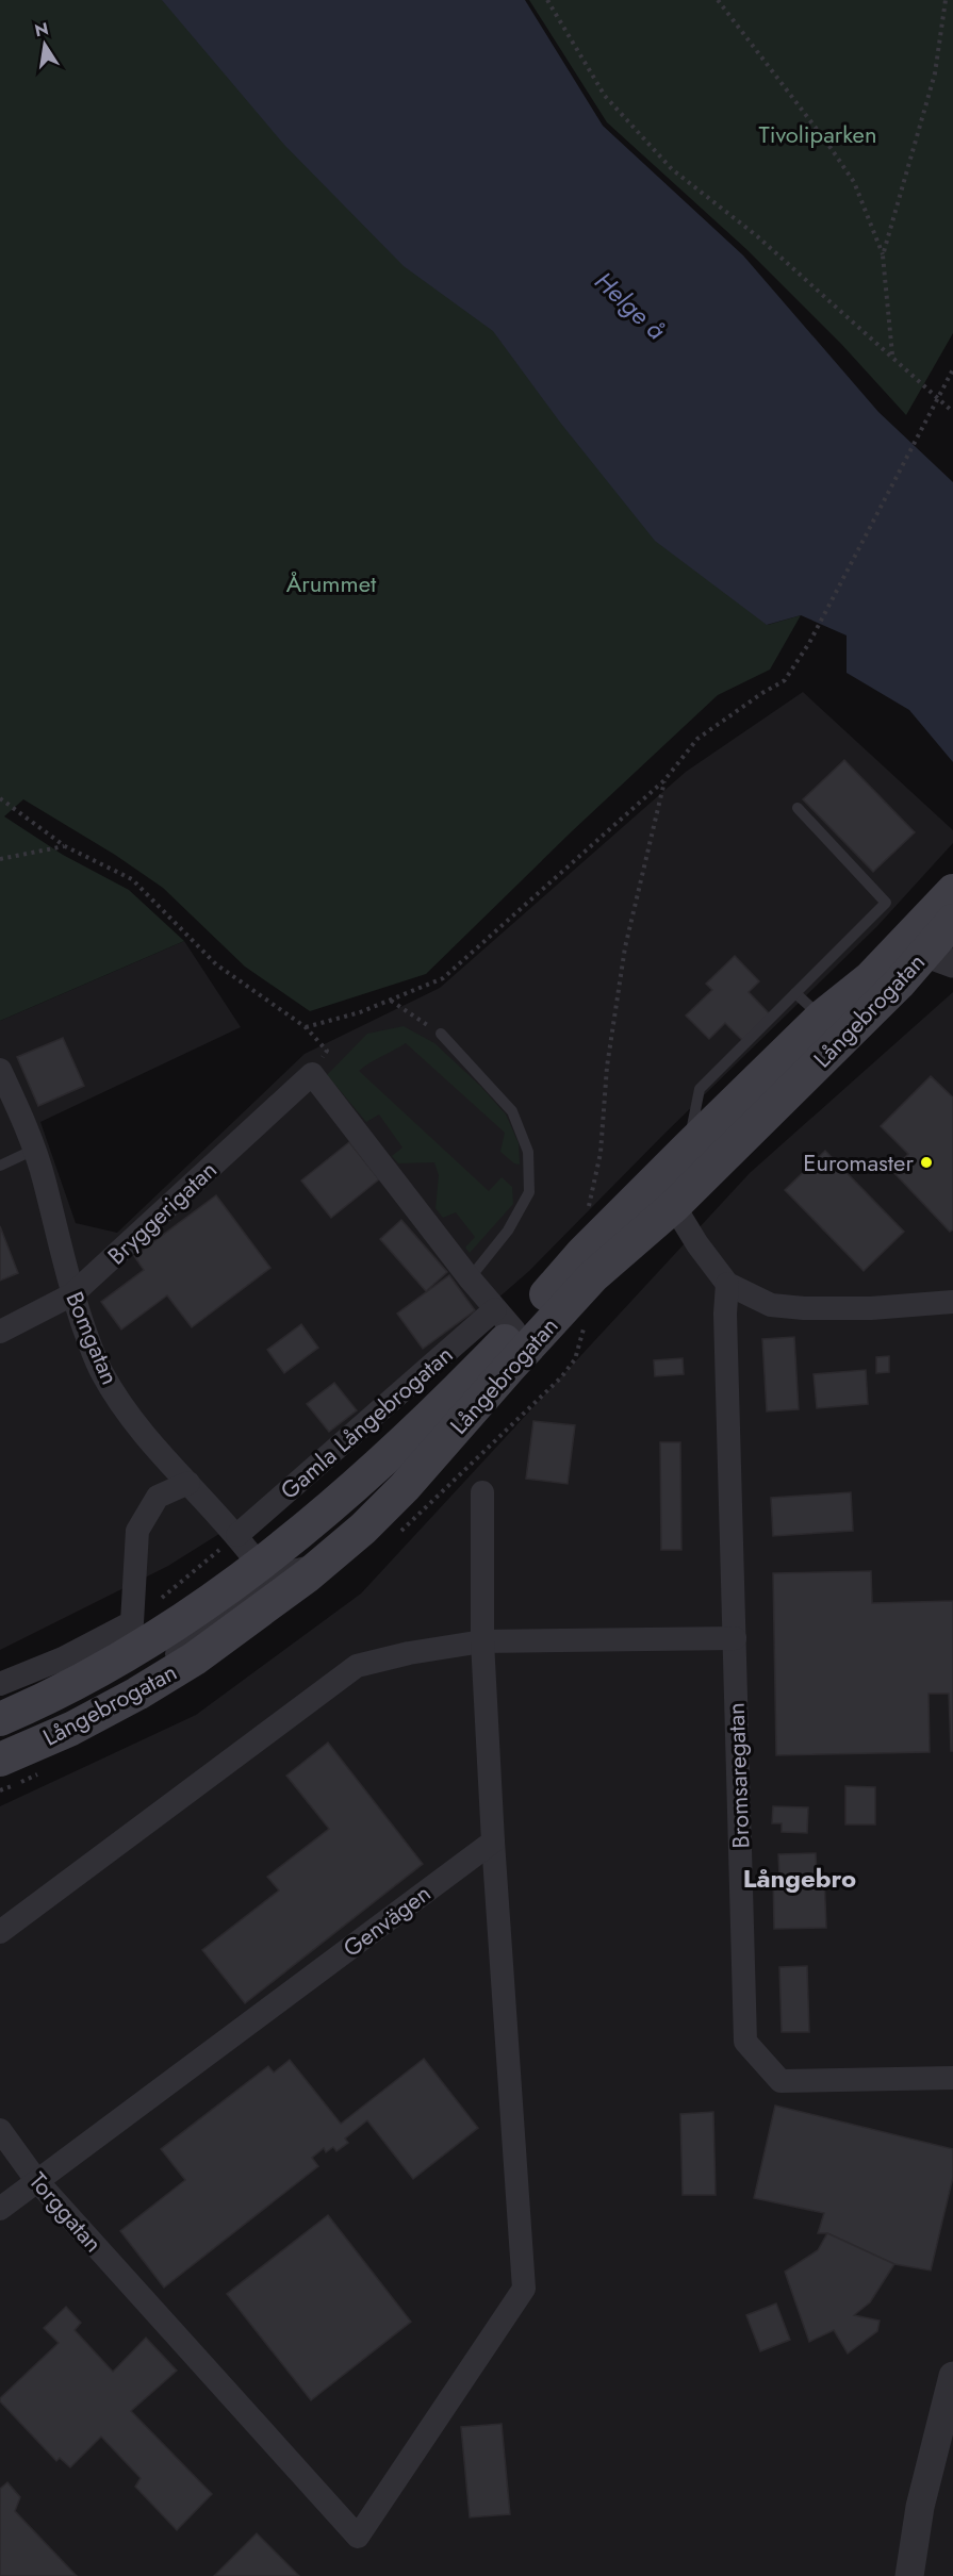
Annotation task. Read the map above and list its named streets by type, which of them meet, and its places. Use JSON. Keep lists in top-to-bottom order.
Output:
{
  "streets": {
    "main road": ["Långebrogatan"],
    "street": [
      "Bryggerigatan",
      "Bomgatan",
      "Gamla Långebrogatan",
      "Bromsaregatan",
      "Genvägen",
      "Torggatan"
    ]
  },
  "crossings": [
    ["Långebrogatan", "Bomgatan"],
    ["Långebrogatan", "Gamla Långebrogatan"],
    ["Bryggerigatan", "Bomgatan"],
    ["Bomgatan", "Gamla Långebrogatan"],
    ["Genvägen", "Torggatan"]
  ],
  "districts": ["Långebro"],
  "water": ["Helge å"],
  "parks": ["Tivoliparken", "Årummet"],
  "places": ["Euromaster"],
  "north": "top"
}
